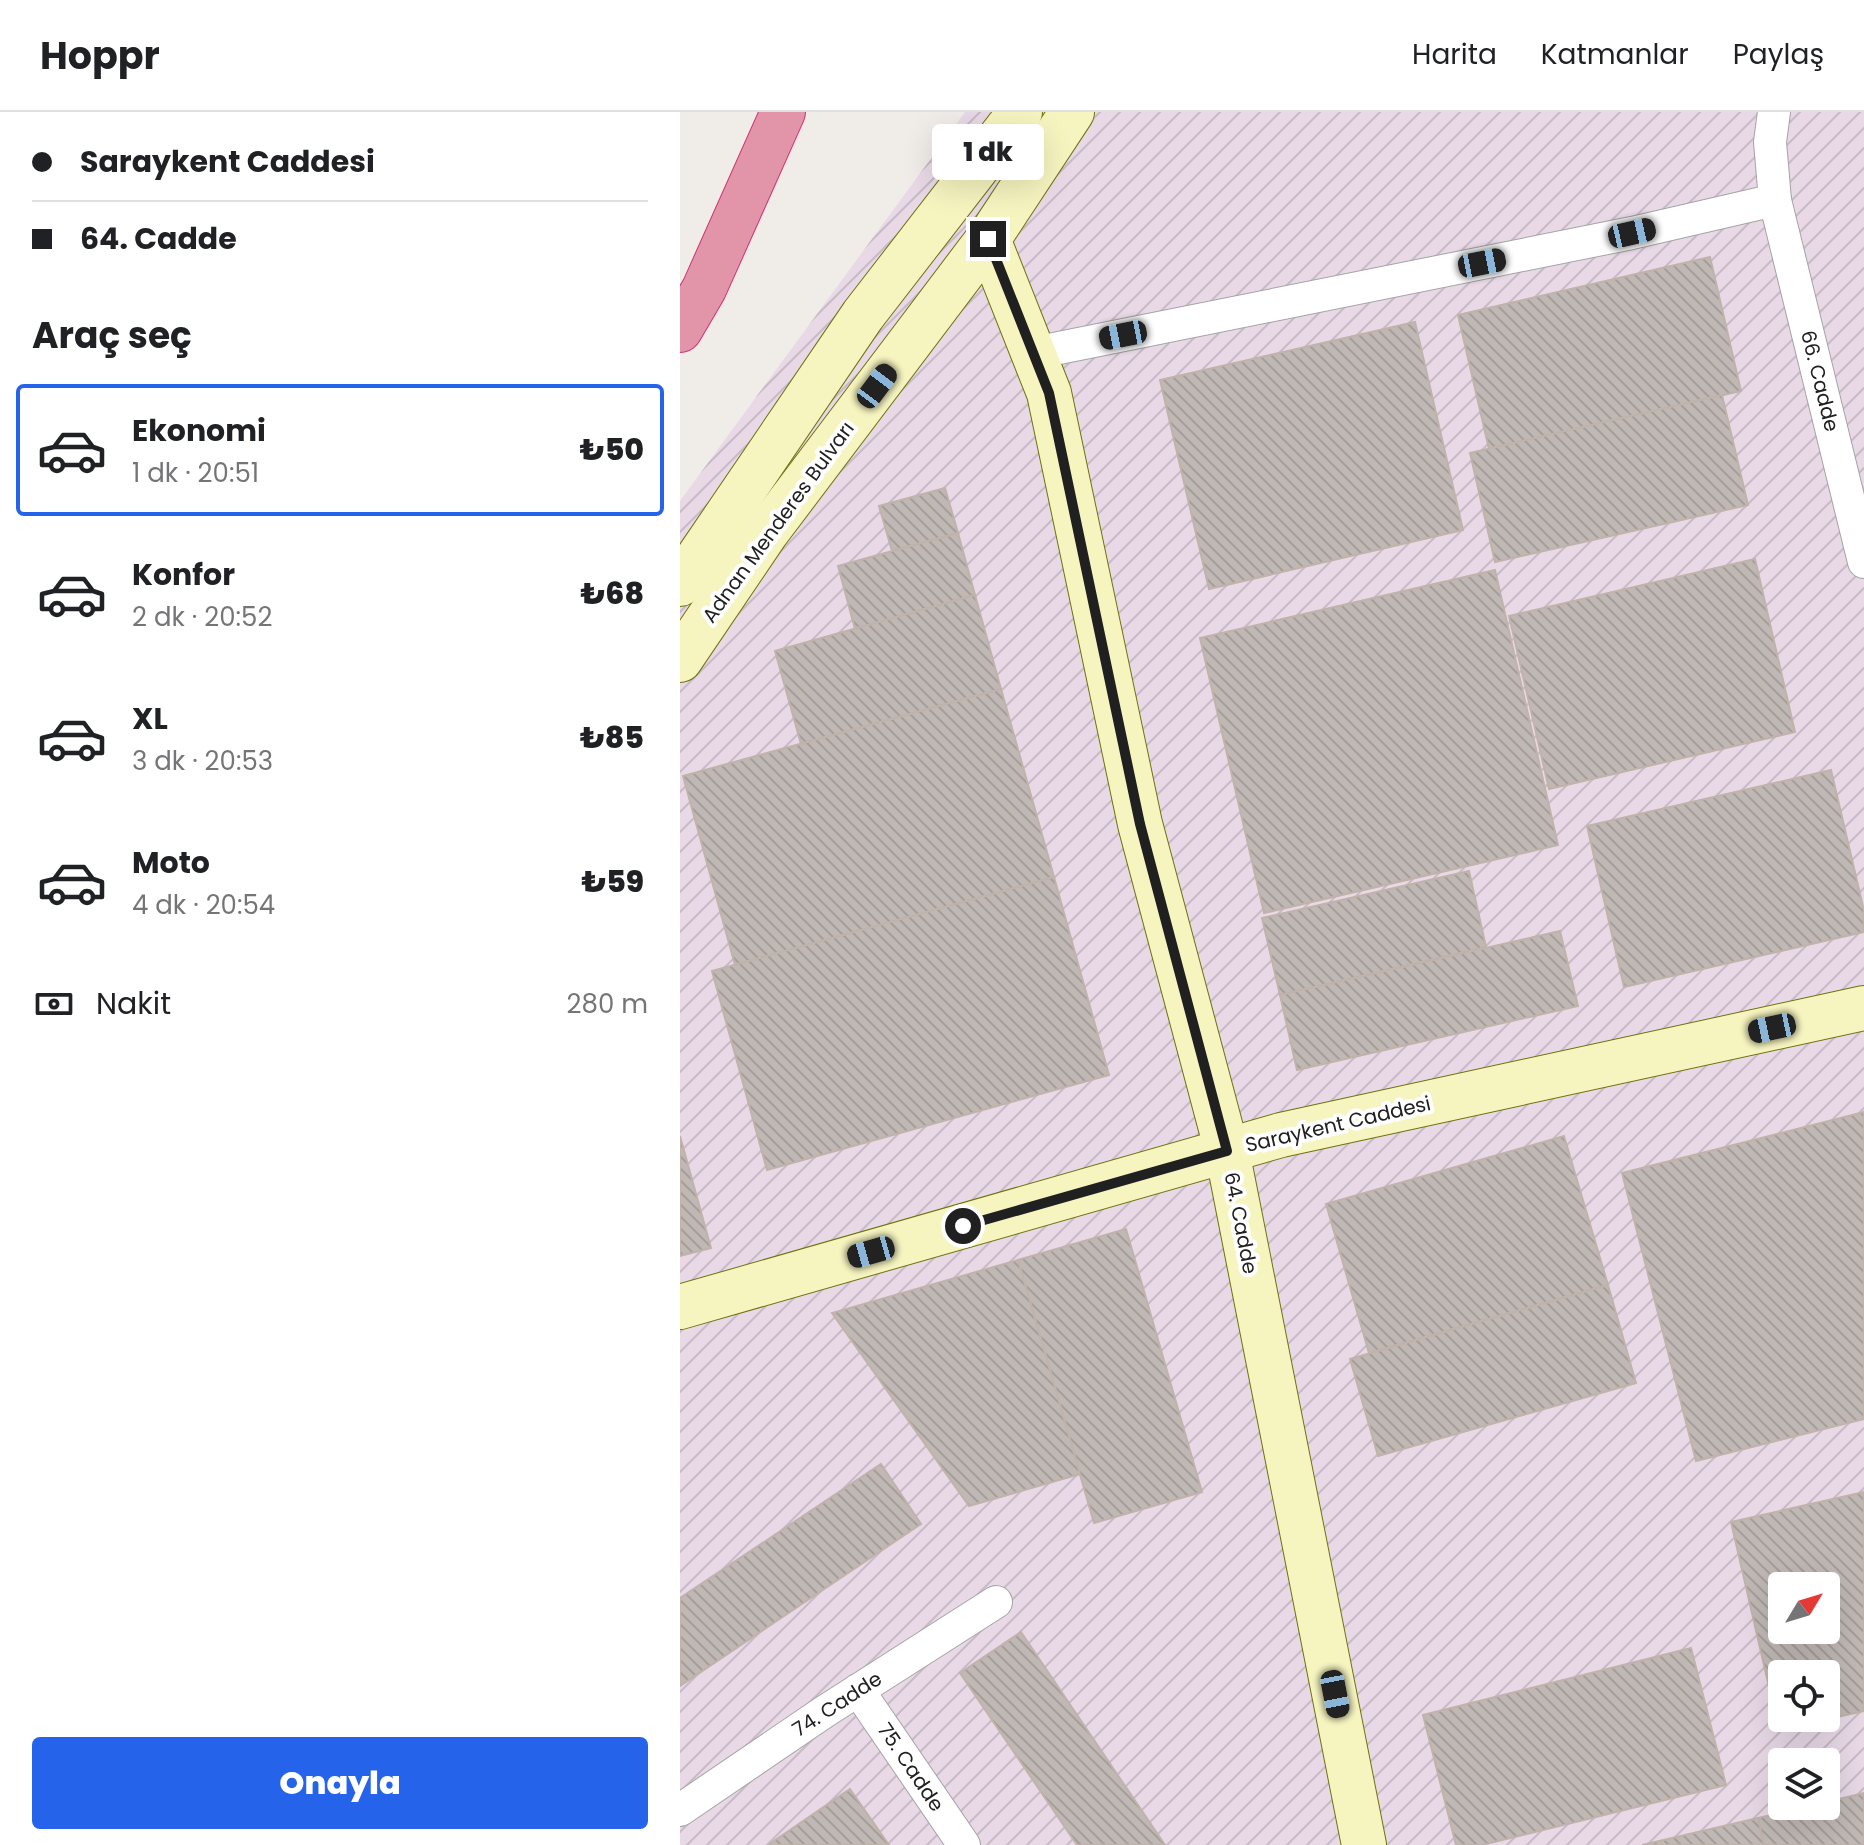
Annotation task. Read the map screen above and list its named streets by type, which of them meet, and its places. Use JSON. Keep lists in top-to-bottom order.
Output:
{
  "streets": {
    "street": [
      "66. Cadde",
      "Adnan Menderes Bulvarı",
      "Saraykent Caddesi",
      "64. Cadde",
      "74. Cadde",
      "75. Cadde"
    ]
  },
  "crossings": [
    ["Adnan Menderes Bulvarı", "64. Cadde"],
    ["Saraykent Caddesi", "64. Cadde"],
    ["74. Cadde", "75. Cadde"]
  ],
  "north": "top right",
  "page": {
    "header": "Hoppr",
    "nav": ["Harita", "Katmanlar", "Paylaş"],
    "banner": ["Saraykent Caddesi", "64. Cadde"],
    "bubble": "1 dk",
    "heading": "Araç seç",
    "list": [
      {
        "name": "Ekonomi",
        "note": "1 dk · 20:51",
        "value": "₺50"
      },
      {
        "name": "Konfor",
        "note": "2 dk · 20:52",
        "value": "₺68"
      },
      {
        "name": "XL",
        "note": "3 dk · 20:53",
        "value": "₺85"
      },
      {
        "name": "Moto",
        "note": "4 dk · 20:54",
        "value": "₺59"
      }
    ],
    "pay": ["Nakit", "280 m"],
    "buttons": "Onayla"
  }
}
